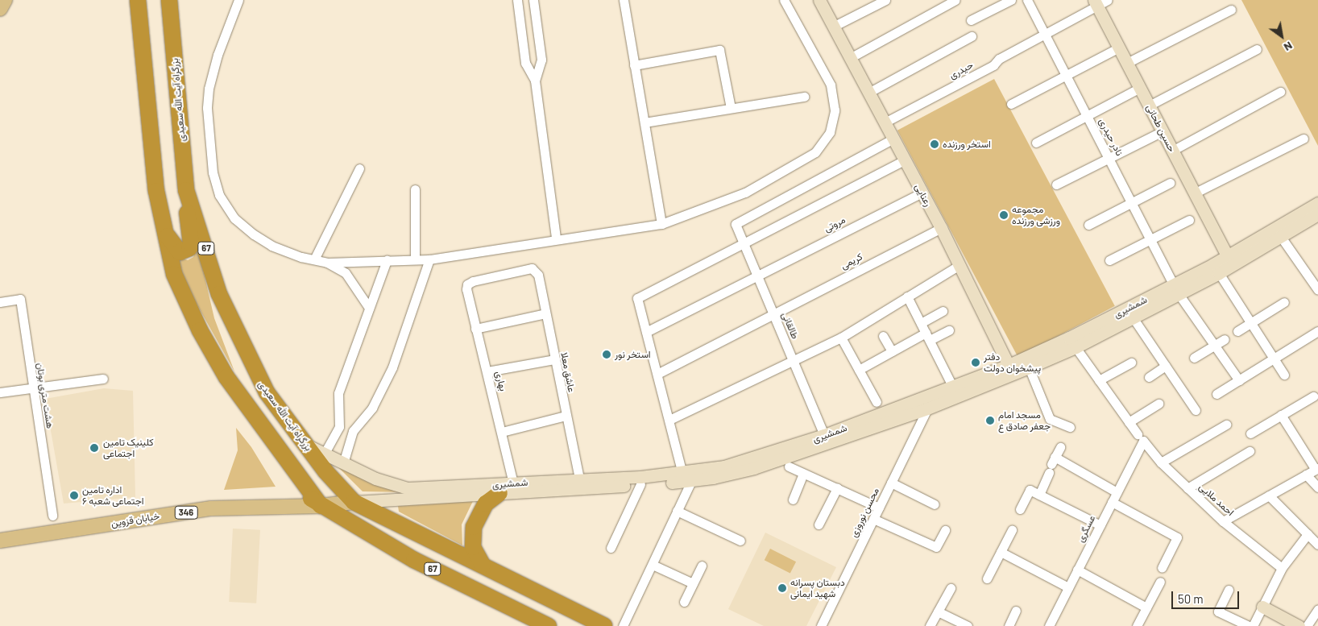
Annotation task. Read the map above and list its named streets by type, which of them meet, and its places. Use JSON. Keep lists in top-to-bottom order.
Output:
{
  "streets": {
    "highway": ["بزرگراه آیت الله سعیدی", "67"],
    "main road": [
      "حسین طحانی",
      "رعنایی",
      "شمشیری",
      "346",
      "خیابان قزوین"
    ],
    "street": [
      "حیدری",
      "نادر حیدری",
      "مروتی",
      "کریمی",
      "طالقانی",
      "عاشق معلا",
      "بهاری",
      "هشت متری بوتان",
      "احمد ملایی",
      "محسن نوروزی",
      "عسگری"
    ]
  },
  "crossings": [
    ["حیدری", "حسین طحانی"],
    ["حیدری", "نادر حیدری"],
    ["حیدری", "رعنایی"],
    ["بزرگراه آیت الله سعیدی", "شمشیری"],
    ["بزرگراه آیت الله سعیدی", "خیابان قزوین"],
    ["حسین طحانی", "شمشیری"],
    ["نادر حیدری", "شمشیری"],
    ["رعنایی", "مروتی"],
    ["رعنایی", "کریمی"],
    ["رعنایی", "شمشیری"],
    ["رعنایی", "طالقانی"],
    ["مروتی", "طالقانی"],
    ["67", "خیابان قزوین"],
    ["کریمی", "طالقانی"],
    ["شمشیری", "طالقانی"],
    ["شمشیری", "عاشق معلا"],
    ["شمشیری", "بهاری"],
    ["شمشیری", "احمد ملایی"],
    ["شمشیری", "محسن نوروزی"],
    ["شمشیری", "خیابان قزوین"],
    ["عاشق معلا", "بهاری"],
    ["احمد ملایی", "عسگری"]
  ],
  "places": [
    "استخر ورزنده",
    "مجموعه ورزشی ورزنده",
    "استخر نور",
    "دفتر پیشخوان دولت",
    "مسجد امام جعفر صادق ع",
    "کلینیک تامین اجتماعی",
    "اداره تامین اجتماعی شعبه ۶",
    "دبستان پسرانه شهید ایمانی"
  ],
  "scale_bar": "50 m",
  "north": "bottom right"
}
